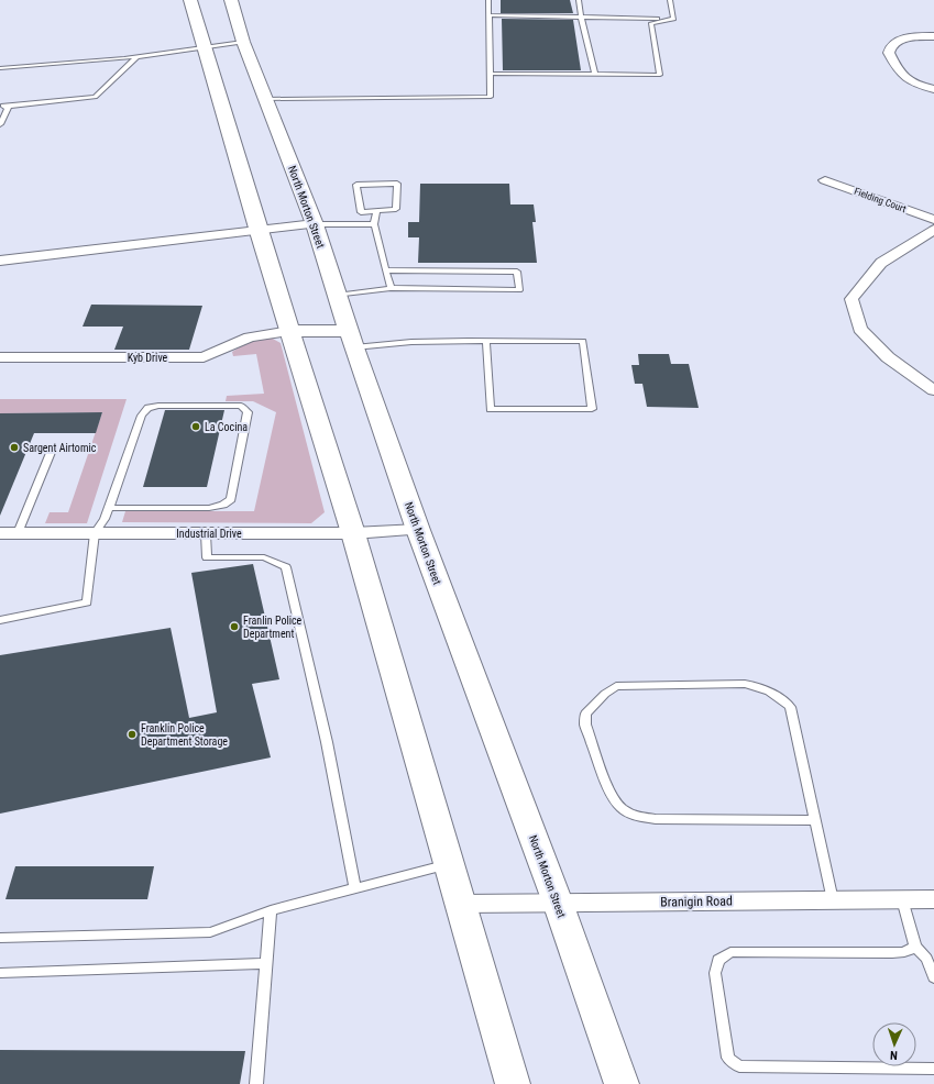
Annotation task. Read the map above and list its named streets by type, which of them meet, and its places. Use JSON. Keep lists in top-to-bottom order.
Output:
{
  "streets": {
    "main road": ["North Morton Street"],
    "street": [
      "Fielding Court",
      "Kyb Drive",
      "Industrial Drive",
      "Branigin Road"
    ]
  },
  "crossings": [
    ["North Morton Street", "Industrial Drive"],
    ["North Morton Street", "Branigin Road"]
  ],
  "places": [
    "La Cocina",
    "Sargent Airtomic",
    "Franlin Police Department",
    "Franklin Police Department Storage"
  ],
  "north": "bottom"
}
